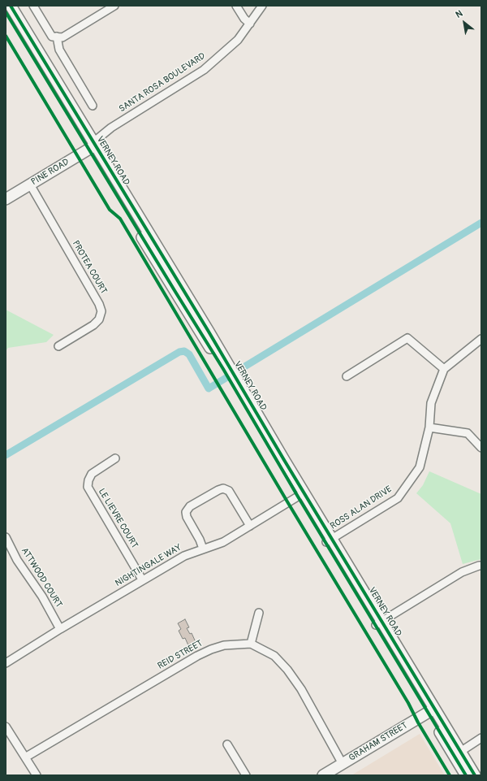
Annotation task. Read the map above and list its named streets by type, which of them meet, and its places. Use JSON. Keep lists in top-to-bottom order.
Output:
{
  "streets": {
    "street": [
      "SANTA ROSA BOULEVARD",
      "VERNEY ROAD",
      "PINE ROAD",
      "PROTEA COURT",
      "ROSS ALAN DRIVE",
      "LE LIEVRE COURT",
      "NIGHTINGALE WAY",
      "ATTWOOD COURT",
      "REID STREET",
      "GRAHAM STREET"
    ]
  },
  "crossings": [
    ["SANTA ROSA BOULEVARD", "VERNEY ROAD"],
    ["SANTA ROSA BOULEVARD", "PINE ROAD"],
    ["VERNEY ROAD", "PINE ROAD"],
    ["VERNEY ROAD", "ROSS ALAN DRIVE"],
    ["VERNEY ROAD", "NIGHTINGALE WAY"],
    ["VERNEY ROAD", "GRAHAM STREET"],
    ["PINE ROAD", "PROTEA COURT"],
    ["LE LIEVRE COURT", "NIGHTINGALE WAY"],
    ["NIGHTINGALE WAY", "ATTWOOD COURT"]
  ],
  "north": "top left"
}
